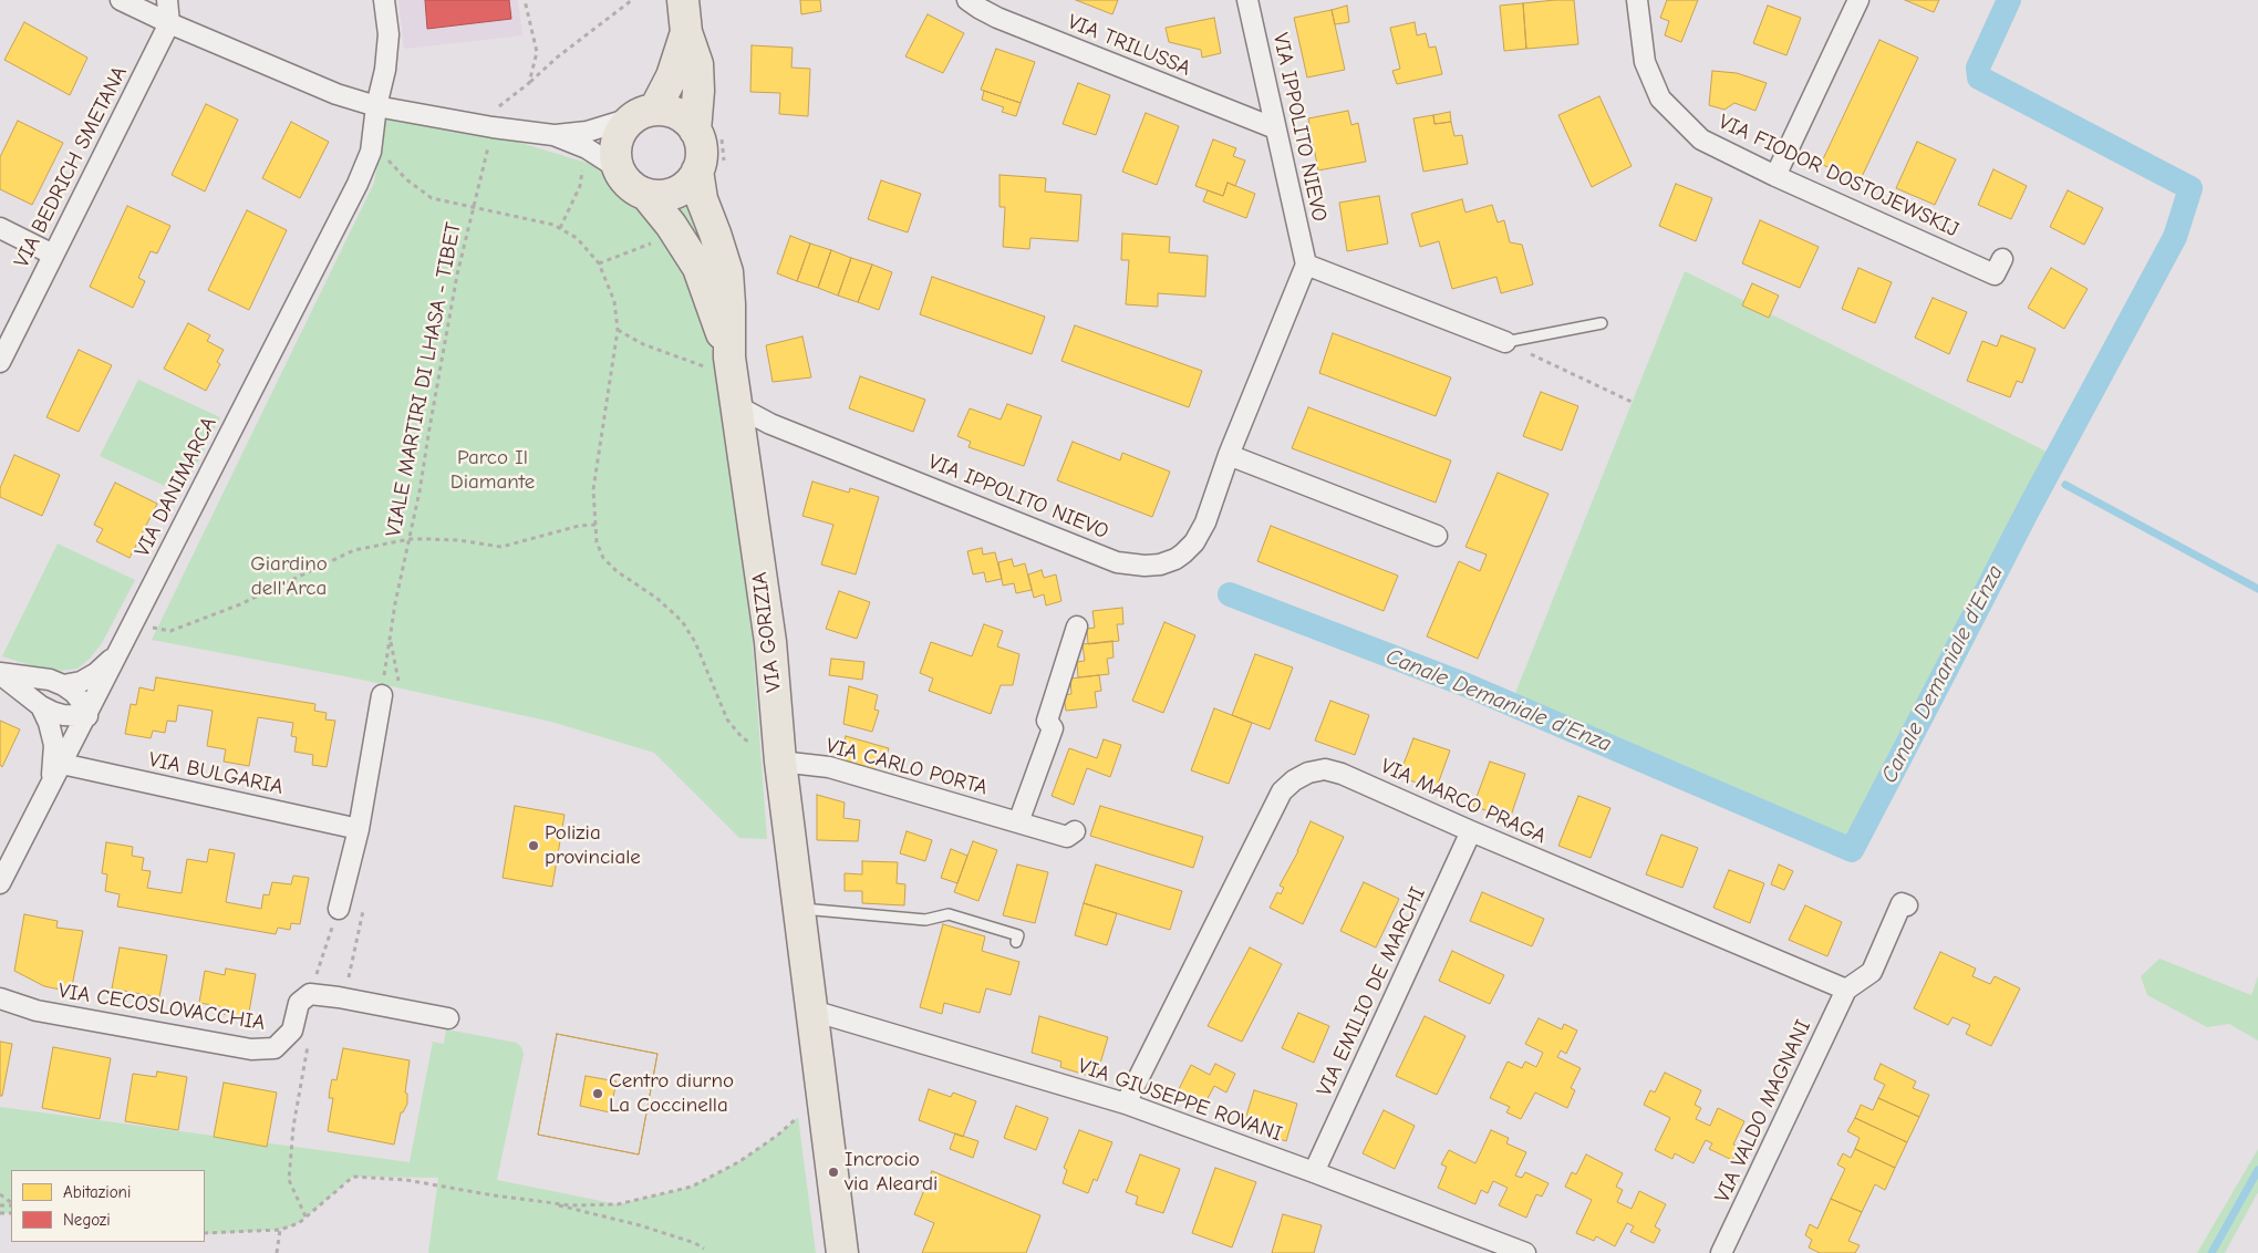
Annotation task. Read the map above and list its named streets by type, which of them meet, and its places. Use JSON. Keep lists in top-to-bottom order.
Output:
{
  "streets": {
    "main road": ["VIA GORIZIA"],
    "street": [
      "VIA TRILUSSA",
      "VIA IPPOLITO NIEVO",
      "VIA BEDRICH SMETANA",
      "VIA FIODOR DOSTOJEWSKIJ",
      "VIA DANIMARCA",
      "VIA CARLO PORTA",
      "VIA BULGARIA",
      "VIA MARCO PRAGA",
      "VIA EMILIO DE MARCHI",
      "VIA CECOSLOVACCHIA",
      "VIA GIUSEPPE ROVANI",
      "VIA VALDO MAGNANI"
    ],
    "path": ["VIALE MARTIRI DI LHASA - TIBET"]
  },
  "crossings": [
    ["VIA TRILUSSA", "VIA IPPOLITO NIEVO"],
    ["VIA IPPOLITO NIEVO", "VIA GORIZIA"],
    ["VIA DANIMARCA", "VIA BULGARIA"],
    ["VIA GORIZIA", "VIA CARLO PORTA"],
    ["VIA GORIZIA", "VIA GIUSEPPE ROVANI"],
    ["VIA MARCO PRAGA", "VIA EMILIO DE MARCHI"],
    ["VIA MARCO PRAGA", "VIA GIUSEPPE ROVANI"],
    ["VIA MARCO PRAGA", "VIA VALDO MAGNANI"],
    ["VIA EMILIO DE MARCHI", "VIA GIUSEPPE ROVANI"]
  ],
  "water": ["Canale Demaniale d'Enza"],
  "parks": ["Parco Il Diamante", "Giardino dell'Arca"],
  "places": ["Polizia provinciale", "Centro diurno La Coccinella", "Incrocio via Aleardi"],
  "legend": ["Abitazioni", "Negozi"]
}
